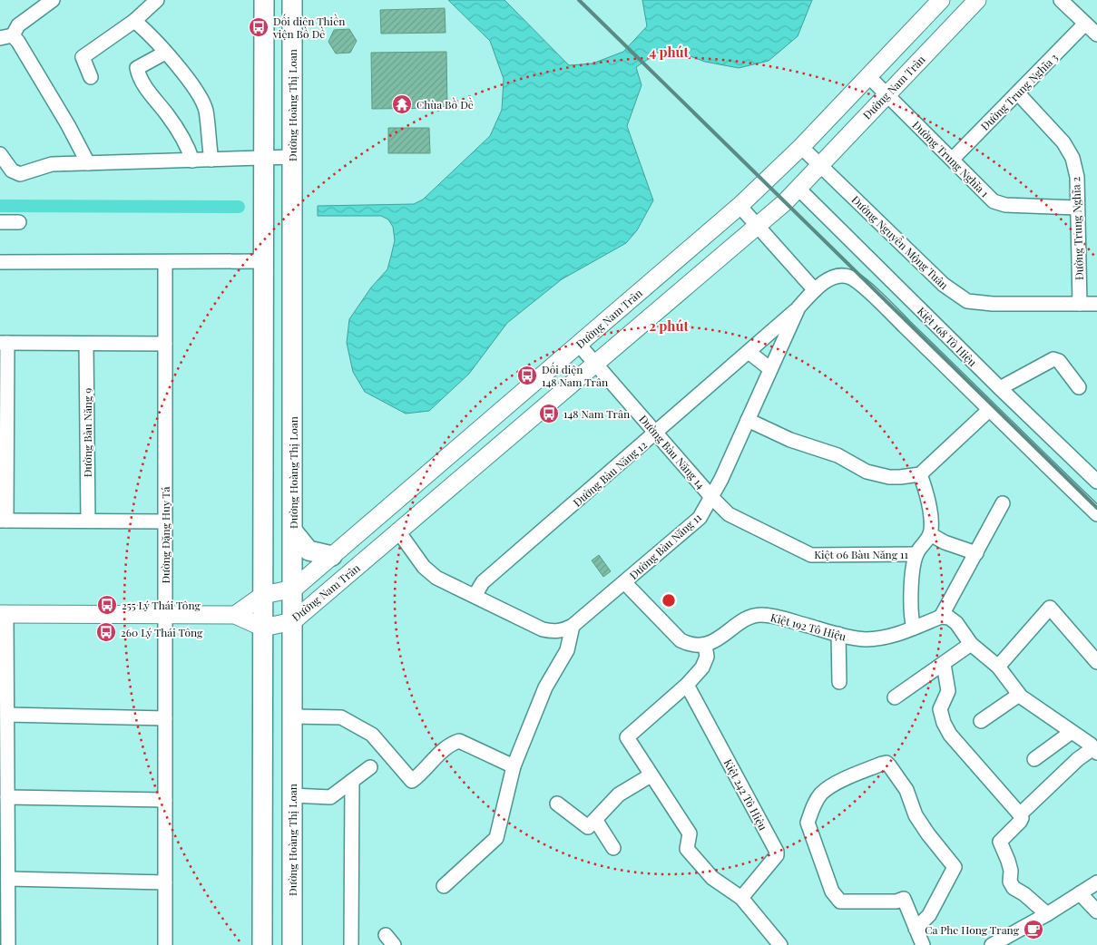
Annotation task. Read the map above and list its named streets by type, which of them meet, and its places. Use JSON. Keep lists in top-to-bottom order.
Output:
{
  "streets": {
    "main road": ["Đường Hoàng Thị Loan"],
    "street": [
      "Đường Nam Trân",
      "Đường Trung Nghĩa 3",
      "Đường Trung Nghĩa 1",
      "Đường Trung Nghĩa 2",
      "Đường Nguyễn Mộng Tuân",
      "Kiệt 168 Tô Hiệu",
      "Đường Bàu Năng 9",
      "Đường Bàu Năng 14",
      "Đường Bàu Năng 12",
      "Đường Đặng Huy Tá",
      "Đường Bàu Năng 11",
      "Kiệt 06 Bàu Năng 11",
      "Kiệt 192 Tô Hiệu",
      "Kiệt 242 Tô Hiệu"
    ]
  },
  "crossings": [
    ["Đường Nam Trân", "Đường Hoàng Thị Loan"],
    ["Đường Nam Trân", "Đường Trung Nghĩa 1"],
    ["Đường Nam Trân", "Đường Nguyễn Mộng Tuân"],
    ["Đường Nam Trân", "Kiệt 168 Tô Hiệu"],
    ["Đường Nam Trân", "Đường Bàu Năng 14"],
    ["Đường Trung Nghĩa 3", "Đường Trung Nghĩa 1"],
    ["Đường Trung Nghĩa 3", "Đường Trung Nghĩa 2"],
    ["Đường Trung Nghĩa 1", "Đường Trung Nghĩa 2"],
    ["Đường Trung Nghĩa 2", "Đường Nguyễn Mộng Tuân"],
    ["Đường Bàu Năng 14", "Đường Bàu Năng 12"],
    ["Đường Bàu Năng 14", "Đường Bàu Năng 11"],
    ["Đường Bàu Năng 14", "Kiệt 06 Bàu Năng 11"],
    ["Đường Bàu Năng 12", "Đường Bàu Năng 11"],
    ["Đường Bàu Năng 11", "Kiệt 06 Bàu Năng 11"]
  ],
  "places": {
    "bus stop": [
      "Đối diện Thiền viện Bồ Đề",
      "Đối diện 148 Nam Trân",
      "148 Nam Trân",
      "255 Lý Thái Tông",
      "260 Lý Thái Tông"
    ],
    "temple": ["Chùa Bồ Đề"],
    "cafe": ["Ca Phe Hong Trang"]
  },
  "rings": ["4 phút", "2 phút"]
}
